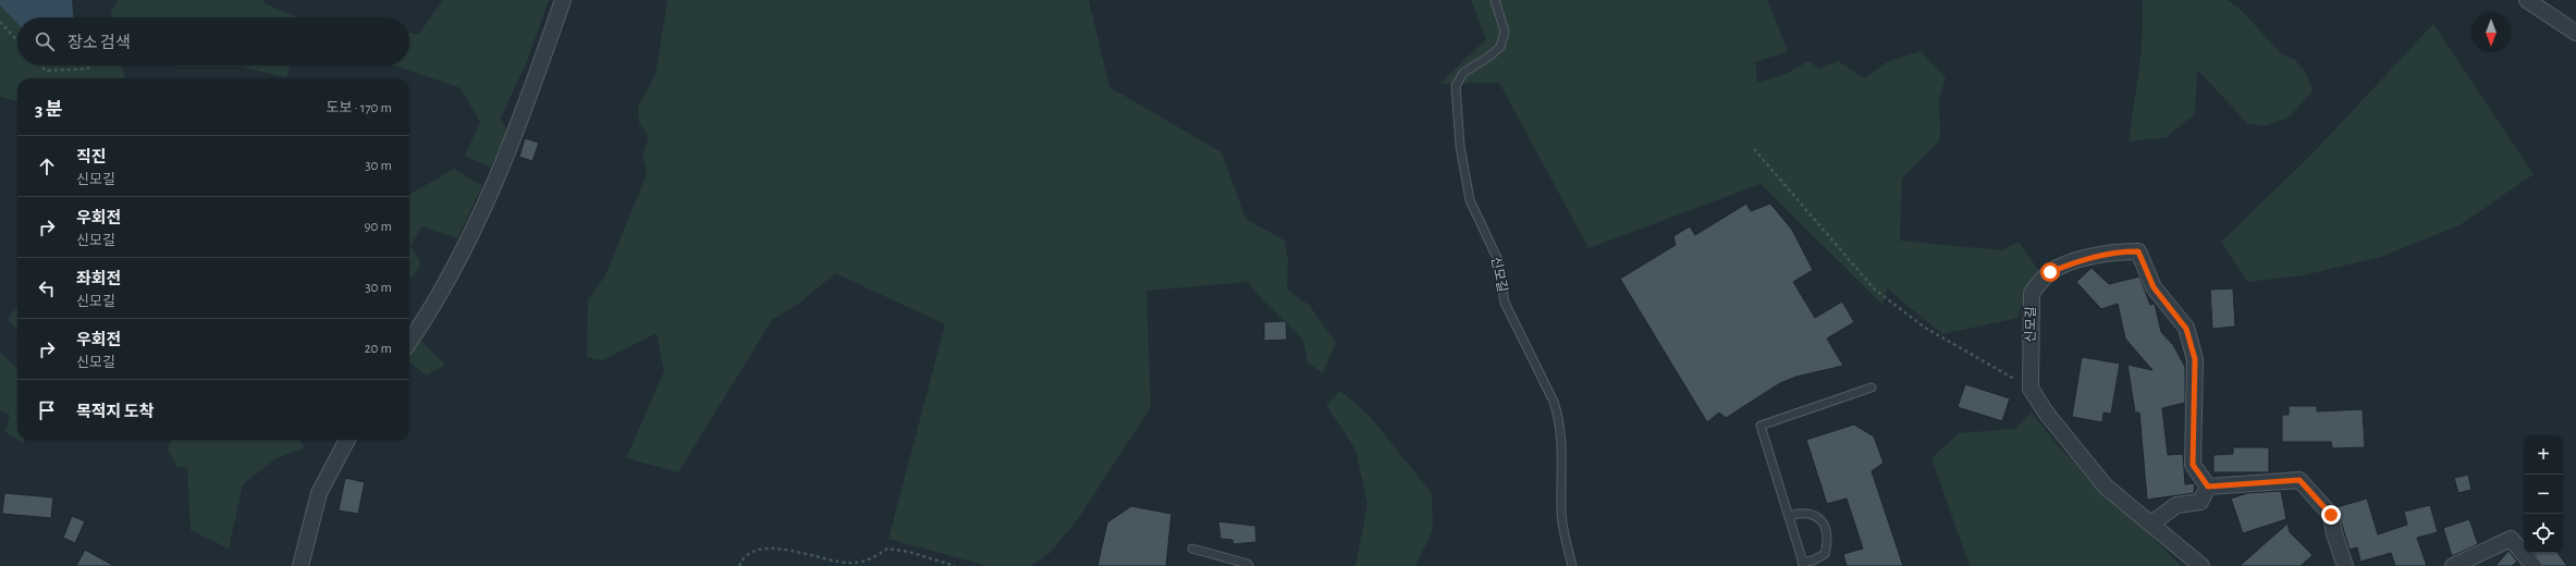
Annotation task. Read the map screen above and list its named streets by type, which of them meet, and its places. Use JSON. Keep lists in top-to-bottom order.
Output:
{
  "streets": {
    "street": ["신모길"]
  },
  "north": "bottom",
  "page": {
    "search": "장소 검색",
    "heading": ["3 분", "도보 · 170 m"],
    "list": [
      ["직진", "신모길", "30 m"],
      ["우회전", "신모길", "90 m"],
      ["좌회전", "신모길", "30 m"],
      ["우회전", "신모길", "20 m"],
      "목적지 도착"
    ],
    "map_buttons": ["+", "−"]
  }
}
